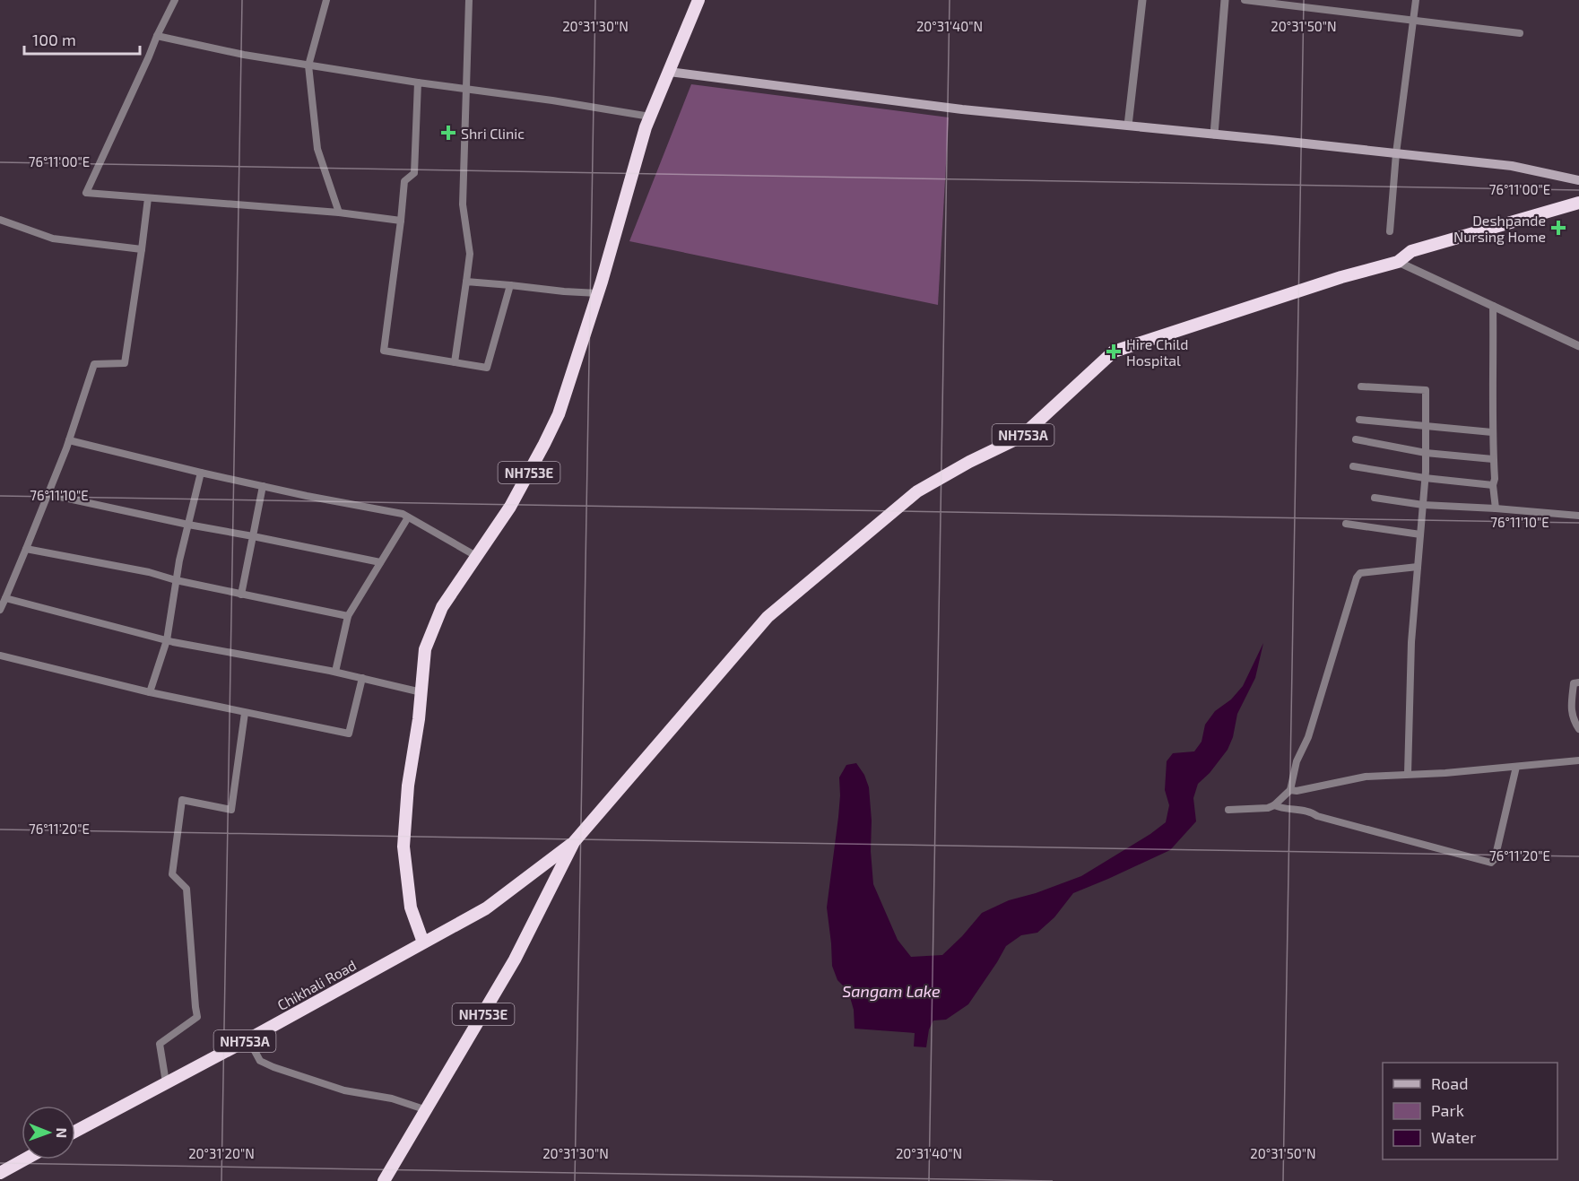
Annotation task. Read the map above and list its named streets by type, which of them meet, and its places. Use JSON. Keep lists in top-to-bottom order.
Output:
{
  "streets": {
    "highway": ["NH753A", "NH753E", "Chikhali Road"]
  },
  "crossings": [
    ["NH753A", "NH753E"],
    ["NH753A", "Chikhali Road"],
    ["NH753E", "Chikhali Road"]
  ],
  "water": ["Sangam Lake"],
  "places": {
    "health": ["Shri Clinic", "Deshpande Nursing Home", "Hire Child Hospital"]
  },
  "legend": ["Road", "Park", "Water"],
  "scale_bar": "100 m",
  "north": "right",
  "coordinates": [
    "20°31'30\"N",
    "20°31'40\"N",
    "20°31'50\"N",
    "76°11'00\"E",
    "76°11'10\"E",
    "76°11'20\"E",
    "20°31'20\"N"
  ]
}
